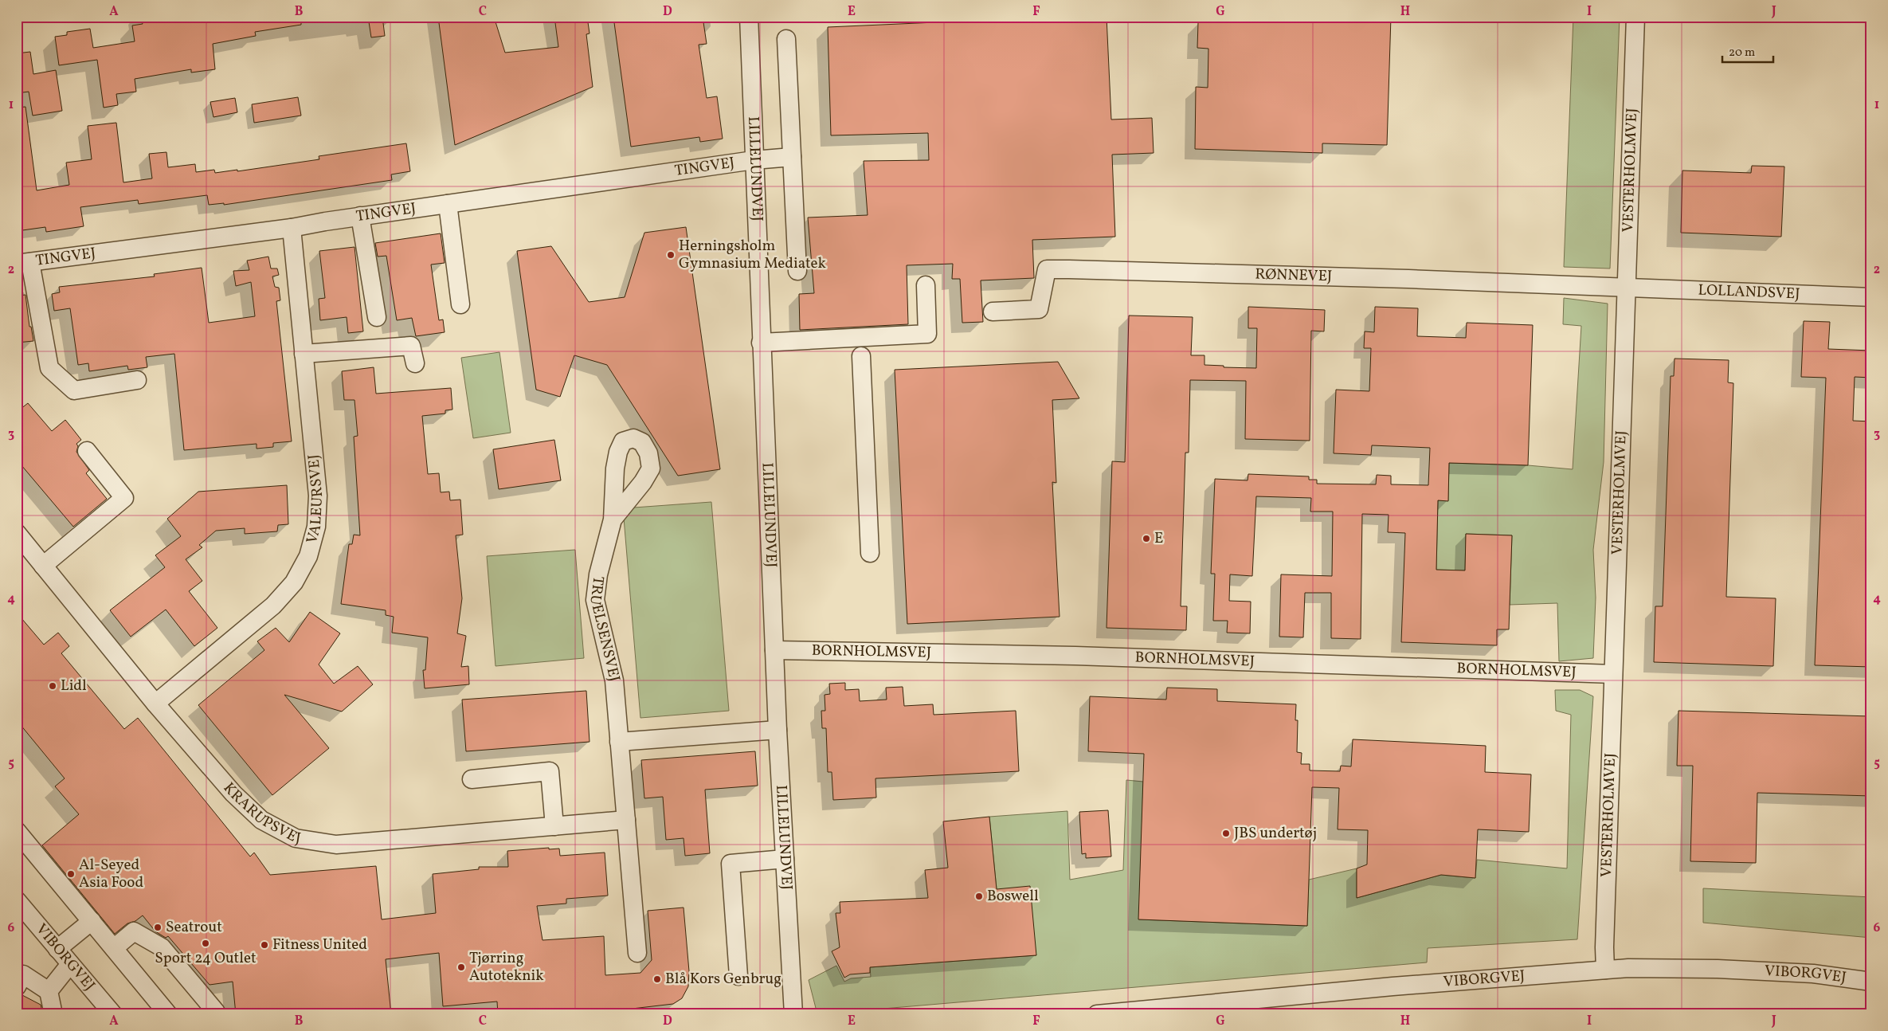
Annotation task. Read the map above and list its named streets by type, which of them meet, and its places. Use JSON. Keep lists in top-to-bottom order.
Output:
{
  "streets": {
    "street": [
      "TINGVEJ",
      "LILLELUNDVEJ",
      "VESTERHOLMVEJ",
      "RØNNEVEJ",
      "LOLLANDSVEJ",
      "VALEURSVEJ",
      "TRUELSENSVEJ",
      "BORNHOLMSVEJ",
      "KRARUPSVEJ",
      "VIBORGVEJ"
    ]
  },
  "crossings": [
    ["TINGVEJ", "LILLELUNDVEJ"],
    ["TINGVEJ", "VALEURSVEJ"],
    ["LILLELUNDVEJ", "BORNHOLMSVEJ"],
    ["VESTERHOLMVEJ", "RØNNEVEJ"],
    ["VESTERHOLMVEJ", "LOLLANDSVEJ"],
    ["VESTERHOLMVEJ", "BORNHOLMSVEJ"],
    ["VESTERHOLMVEJ", "VIBORGVEJ"],
    ["RØNNEVEJ", "LOLLANDSVEJ"],
    ["VALEURSVEJ", "KRARUPSVEJ"],
    ["TRUELSENSVEJ", "KRARUPSVEJ"]
  ],
  "places": [
    "Herningsholm Gymnasium Mediatek",
    "E",
    "Lidl",
    "JBS undertøj",
    "Al-Seyed Asia Food",
    "Boswell",
    "Seatrout",
    "Sport 24 Outlet",
    "Fitness United",
    "Tjørring Autoteknik",
    "Blå Kors Genbrug"
  ],
  "scale_bar": "20 m",
  "grid": {
    "columns": [
      "A",
      "B",
      "C",
      "D",
      "E",
      "F",
      "G",
      "H",
      "I",
      "J"
    ],
    "rows": [
      "1",
      "2",
      "3",
      "4",
      "5",
      "6"
    ]
  }
}
